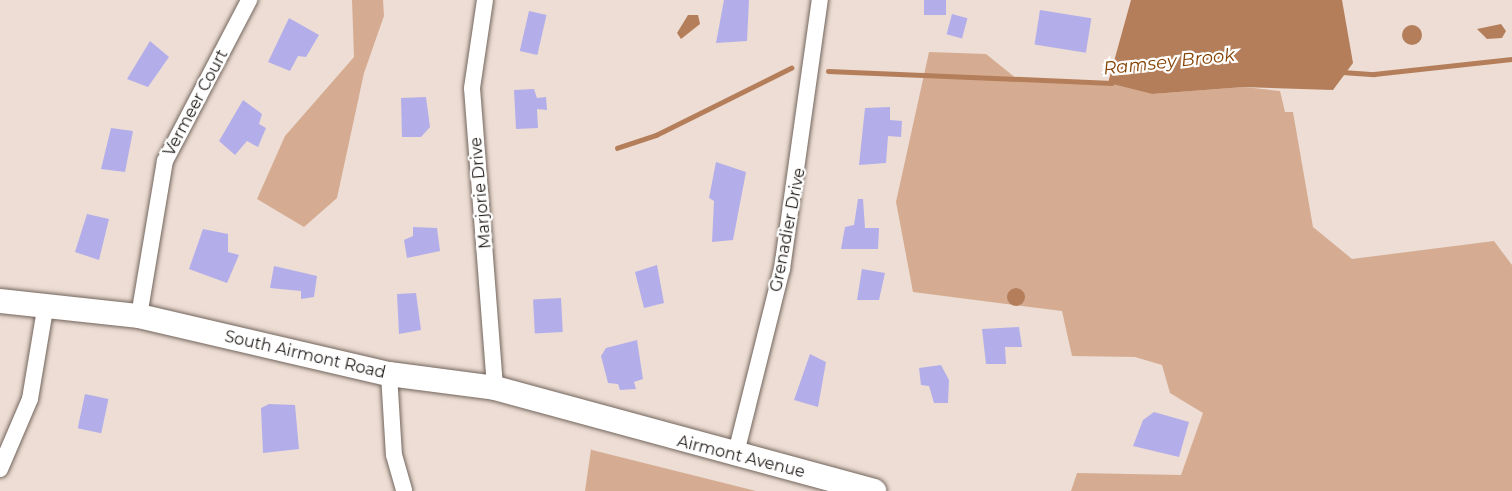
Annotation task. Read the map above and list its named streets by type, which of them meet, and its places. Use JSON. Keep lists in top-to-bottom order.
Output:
{
  "streets": {
    "street": [
      "Vermeer Court",
      "Marjorie Drive",
      "Grenadier Drive",
      "South Airmont Road",
      "Airmont Avenue"
    ]
  },
  "crossings": [
    ["Vermeer Court", "South Airmont Road"],
    ["Marjorie Drive", "South Airmont Road"],
    ["Grenadier Drive", "Airmont Avenue"],
    ["South Airmont Road", "Airmont Avenue"]
  ],
  "water": ["Ramsey Brook"]
}
